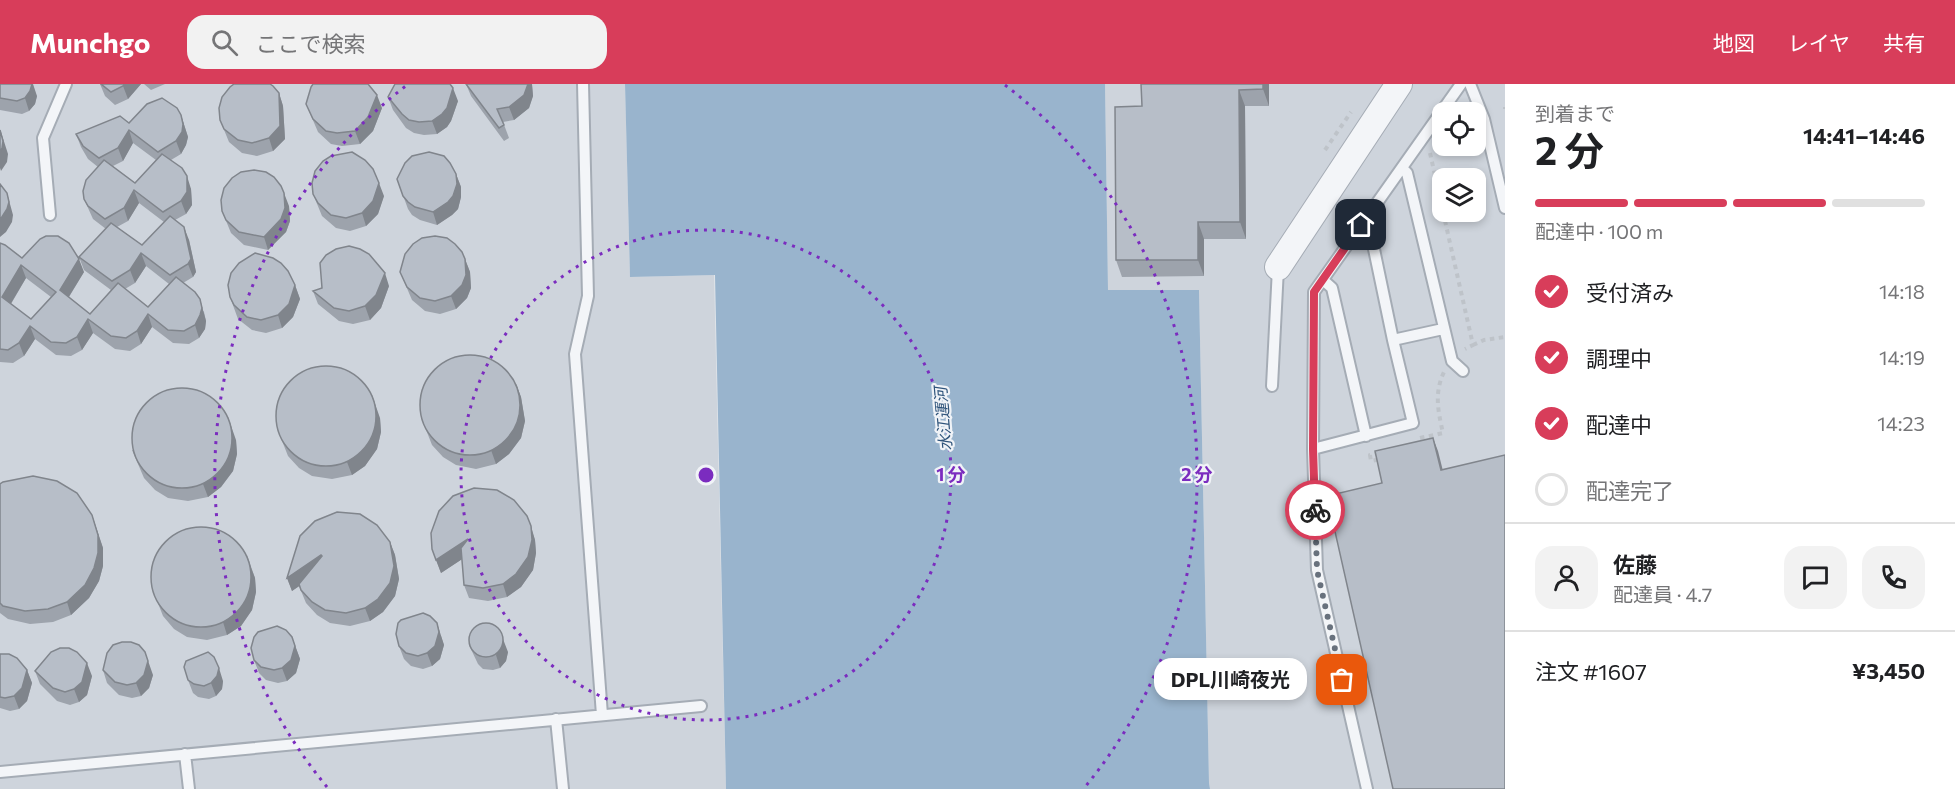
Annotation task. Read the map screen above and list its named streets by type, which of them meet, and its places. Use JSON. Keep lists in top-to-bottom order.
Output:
{
  "water": ["水江運河"],
  "places": ["DPL川崎夜光"],
  "page": {
    "header": "Munchgo",
    "search": "ここで検索",
    "nav": ["地図", "レイヤ", "共有"],
    "heading": ["2 分", "到着まで", "14:41–14:46"],
    "panel": [
      "佐藤",
      "配達員 · 4.7",
      "注文 #1607",
      "¥3,450"
    ],
    "bar": "配達中 · 100 m",
    "list": [
      ["受付済み", "14:18"],
      ["調理中", "14:19"],
      ["配達中", "14:23"],
      "配達完了"
    ],
    "bubble": "DPL川崎夜光"
  },
  "rings": ["1 分", "2 分"]
}
